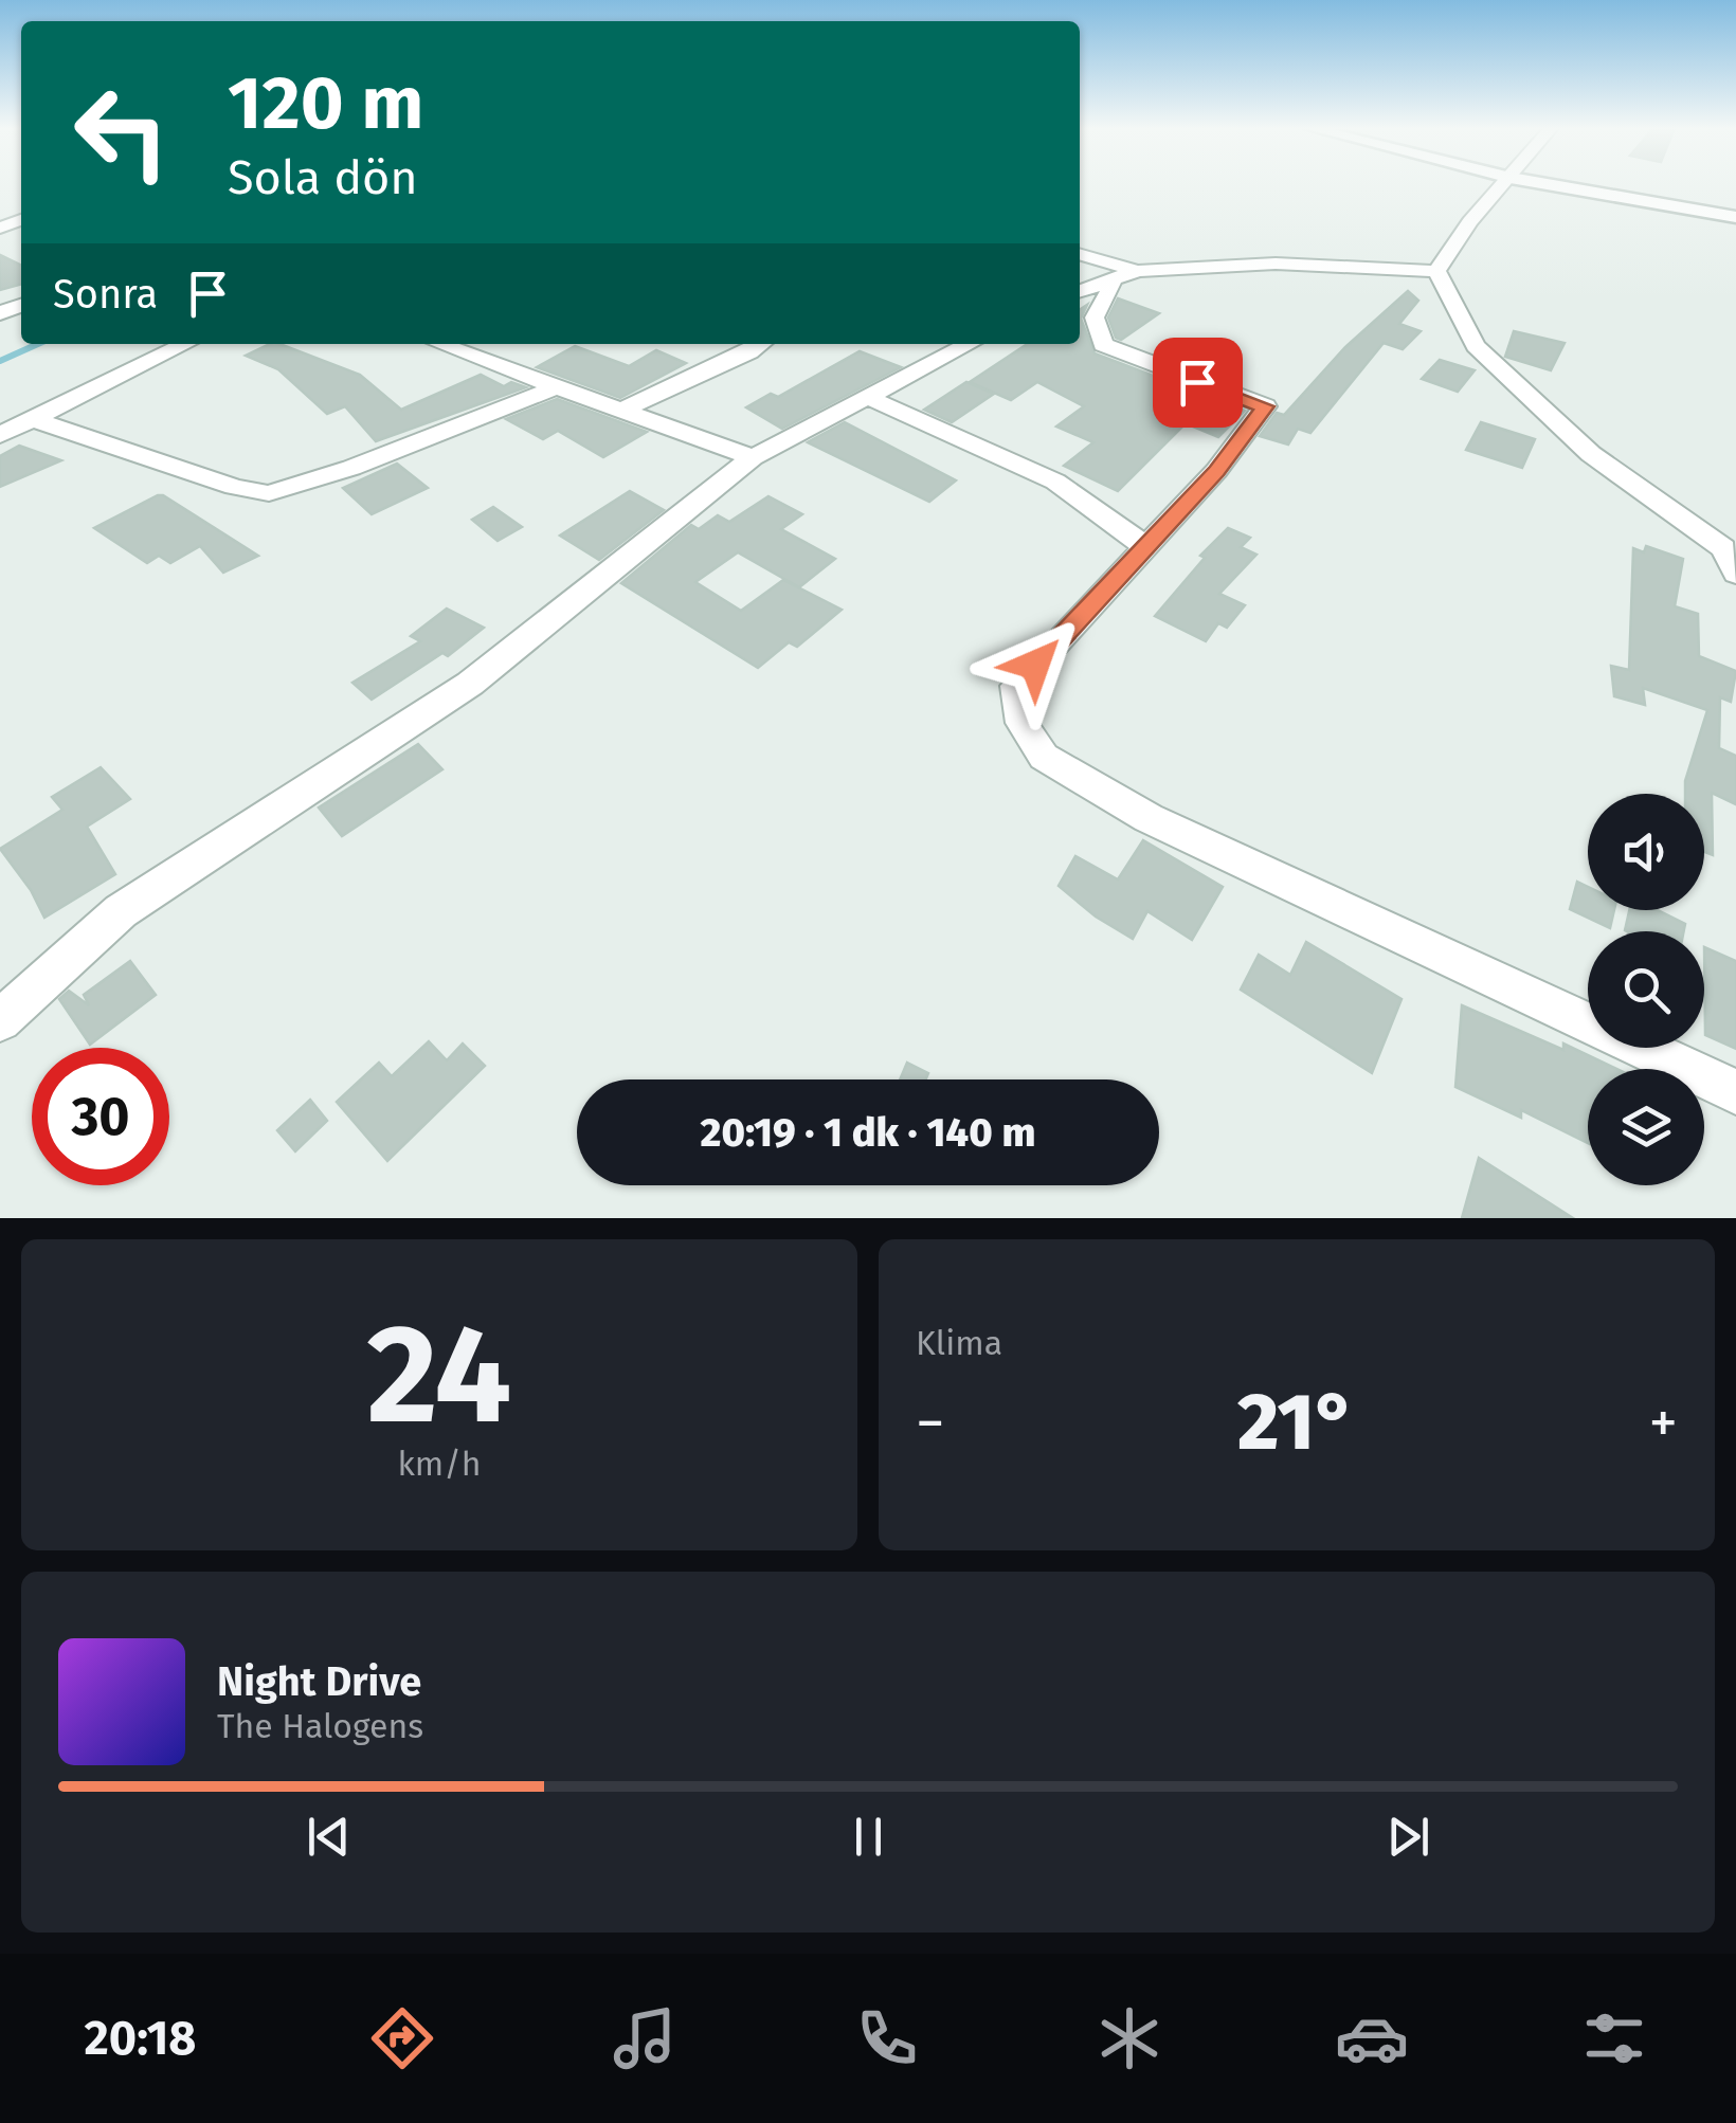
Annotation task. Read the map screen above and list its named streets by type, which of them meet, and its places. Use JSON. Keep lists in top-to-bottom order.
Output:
{
  "page": {
    "turn": ["120 m", "Sola dön"],
    "then": "Sonra",
    "limit": "30",
    "trip": "20:19 · 1 dk · 140 m",
    "tile": [
      ["24", "km/h"],
      "Klima"
    ],
    "heat": ["−", "21°", "+"],
    "song": ["Night Drive", "The Halogens"],
    "tabs": "20:18"
  }
}
